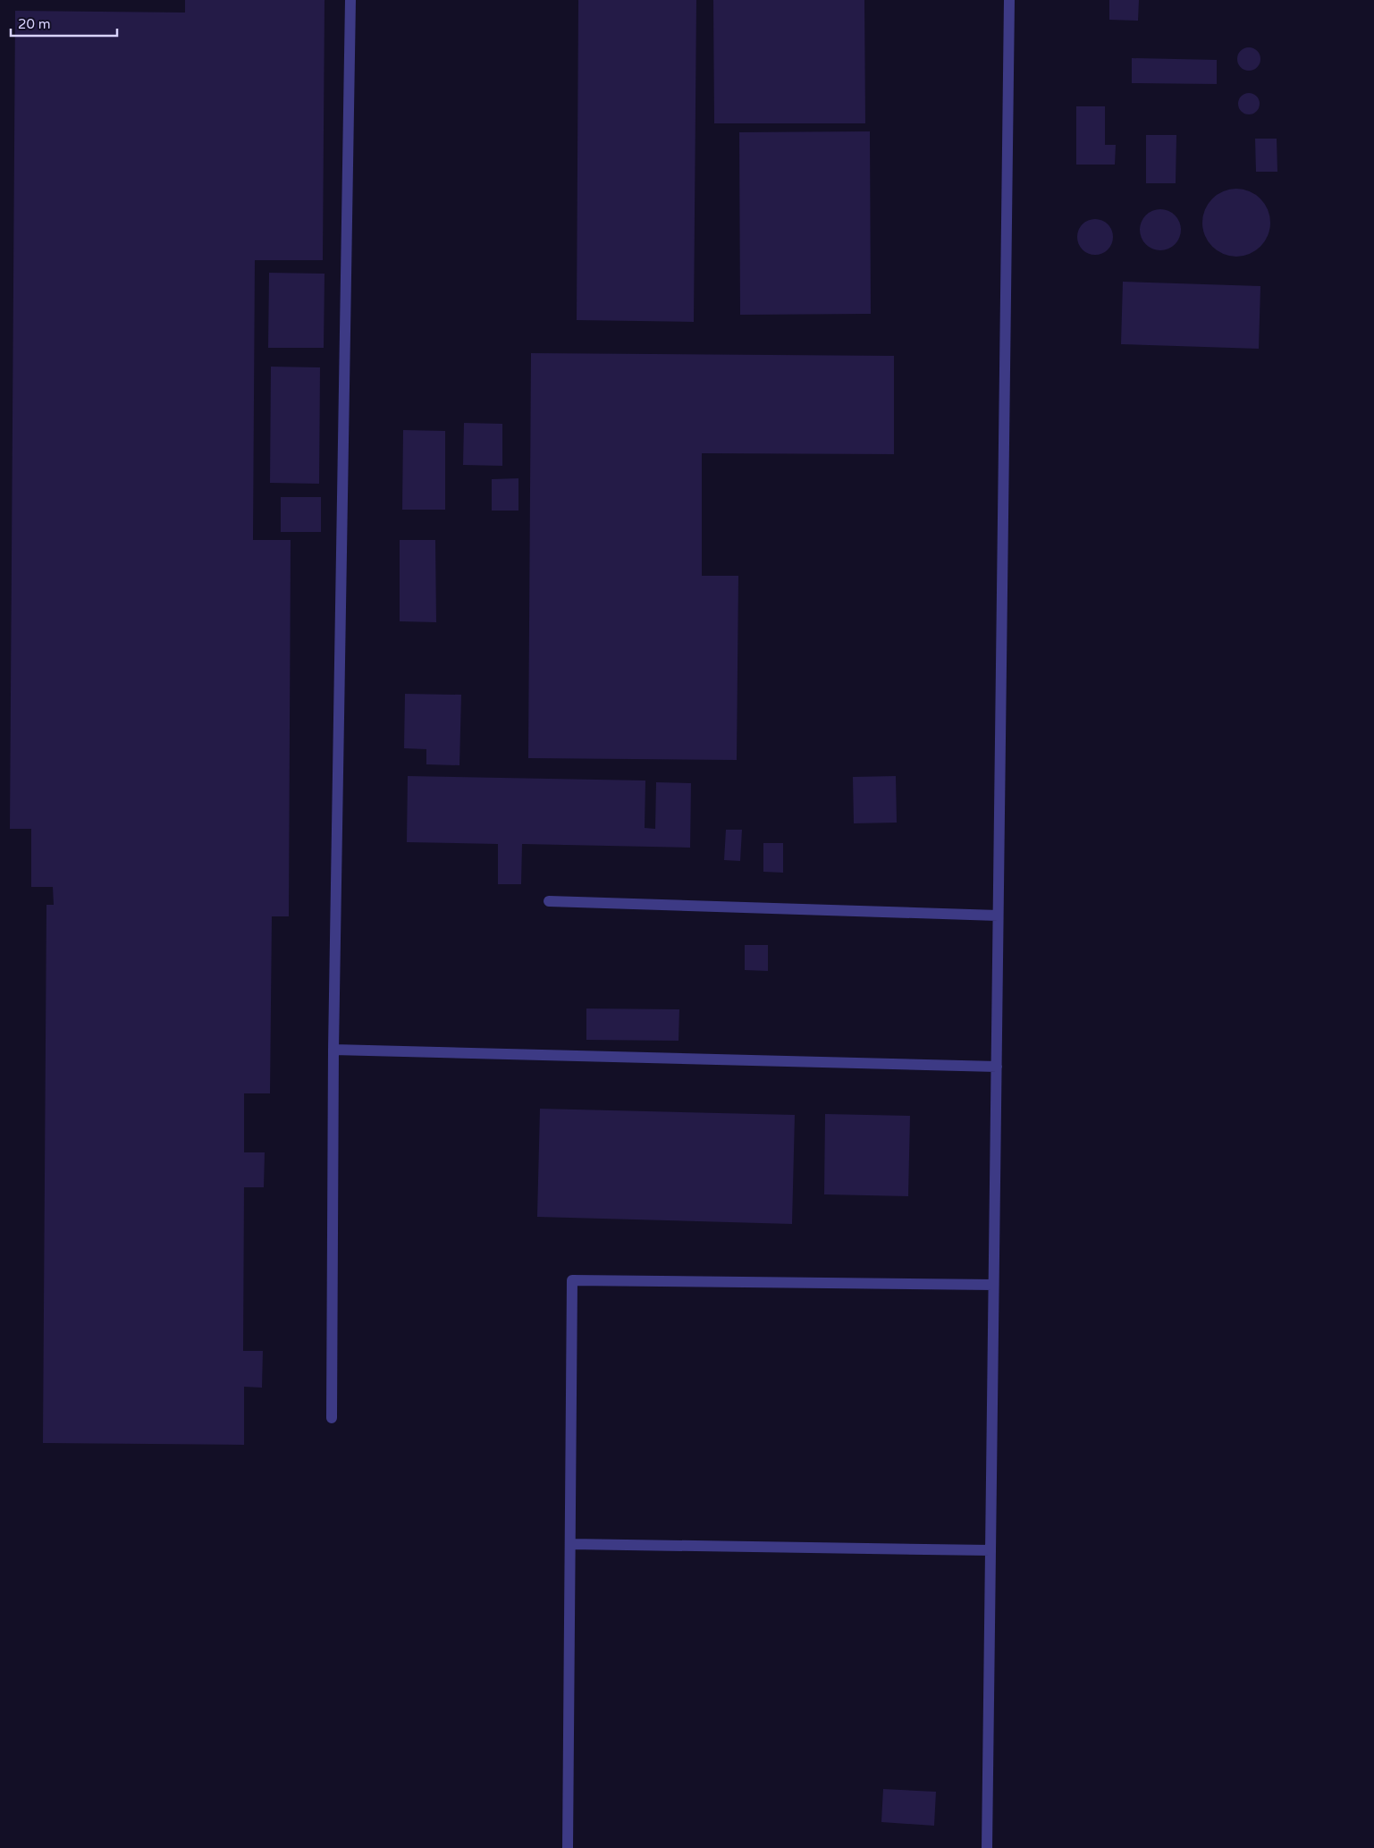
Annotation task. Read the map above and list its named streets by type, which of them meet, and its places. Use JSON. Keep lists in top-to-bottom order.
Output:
{
  "scale_bar": "20 m"
}
